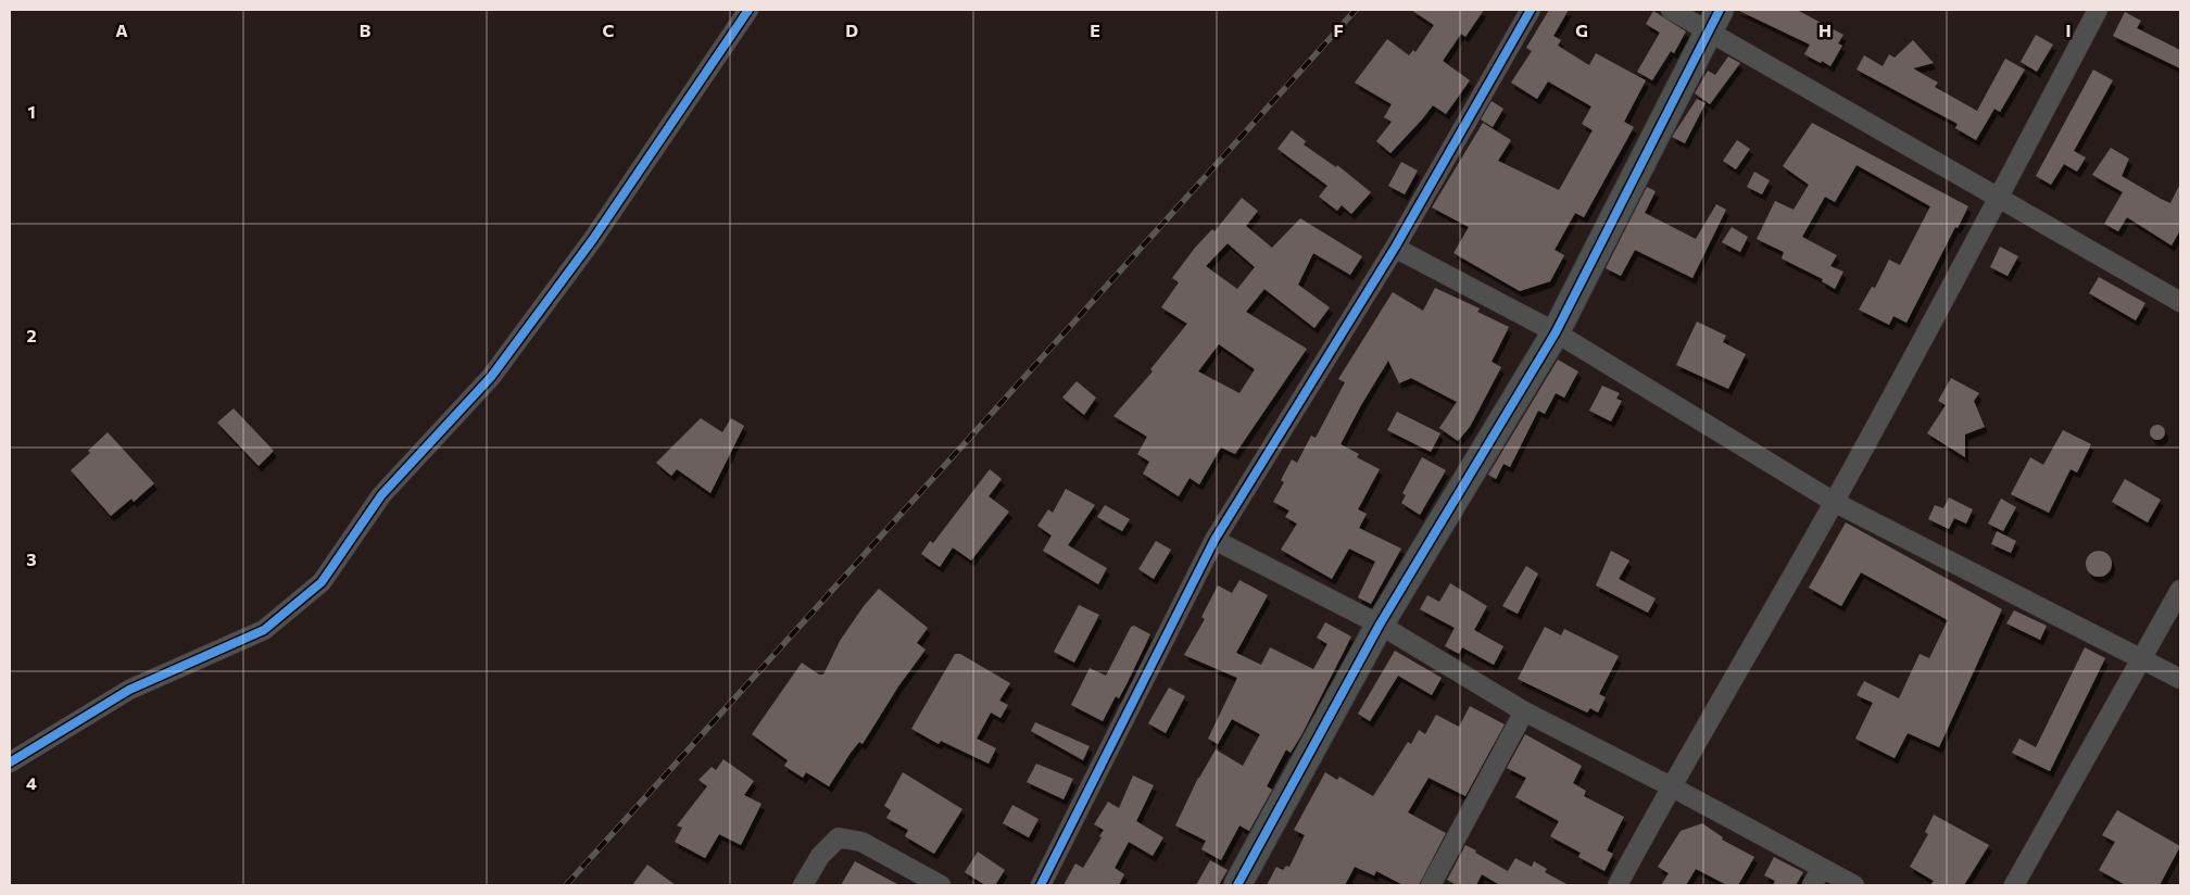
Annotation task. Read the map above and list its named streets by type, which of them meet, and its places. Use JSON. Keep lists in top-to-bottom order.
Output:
{
  "grid": {
    "columns": [
      "A",
      "B",
      "C",
      "D",
      "E",
      "F",
      "G",
      "H",
      "I"
    ],
    "rows": [
      "1",
      "2",
      "3",
      "4"
    ]
  }
}
